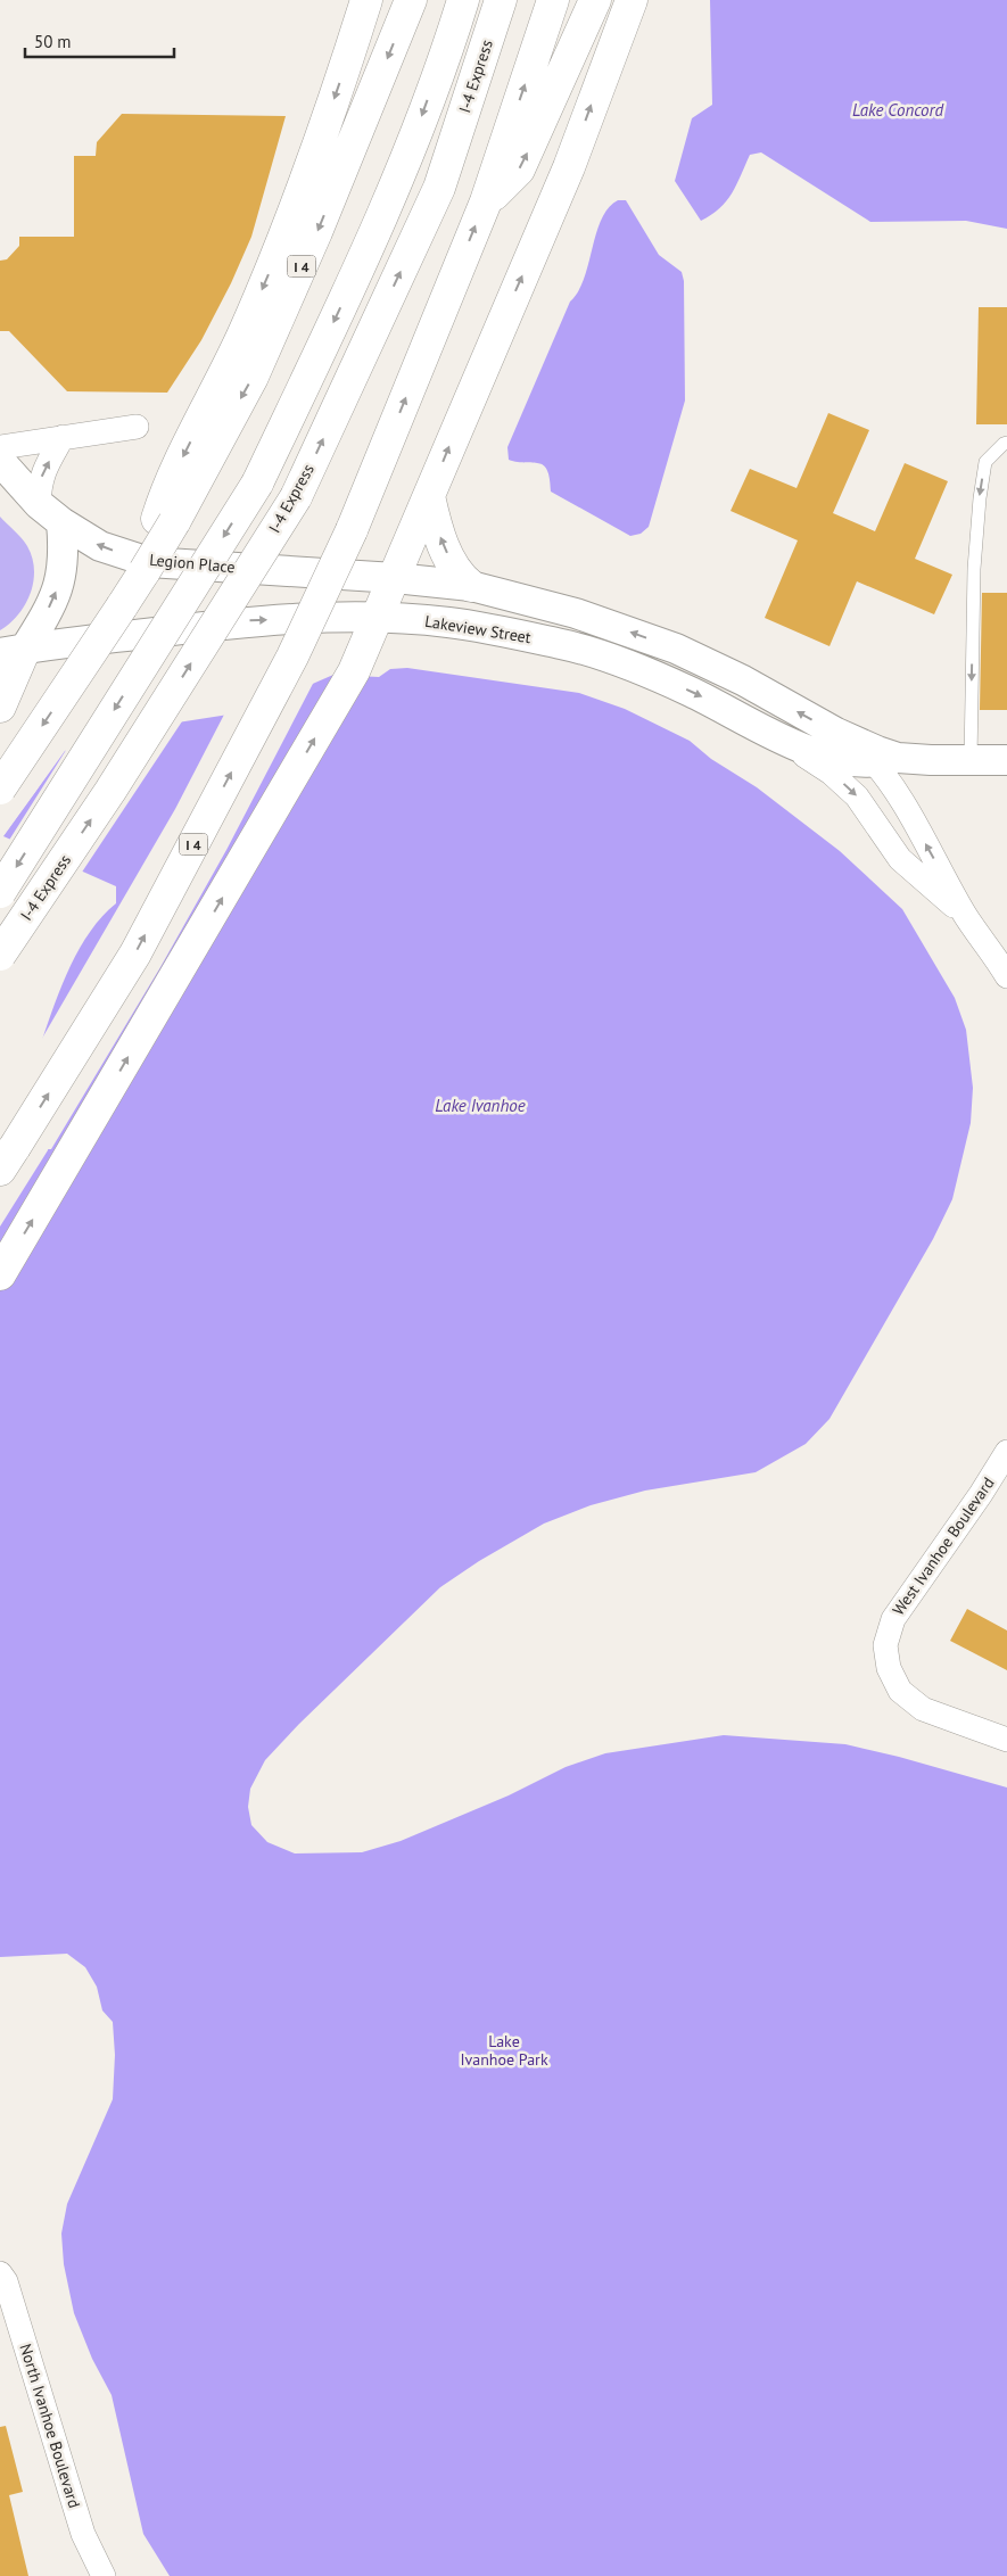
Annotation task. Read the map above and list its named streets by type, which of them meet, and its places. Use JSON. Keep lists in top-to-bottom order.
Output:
{
  "streets": {
    "highway": ["I-4 Express", "I 4"],
    "street": [
      "Legion Place",
      "Lakeview Street",
      "West Ivanhoe Boulevard",
      "North Ivanhoe Boulevard"
    ]
  },
  "crossings": [
    ["Legion Place", "Lakeview Street"]
  ],
  "one_way": ["Legion Place"],
  "water": ["Lake Concord", "Lake Ivanhoe"],
  "parks": ["Lake Ivanhoe Park"],
  "scale_bar": "50 m"
}
